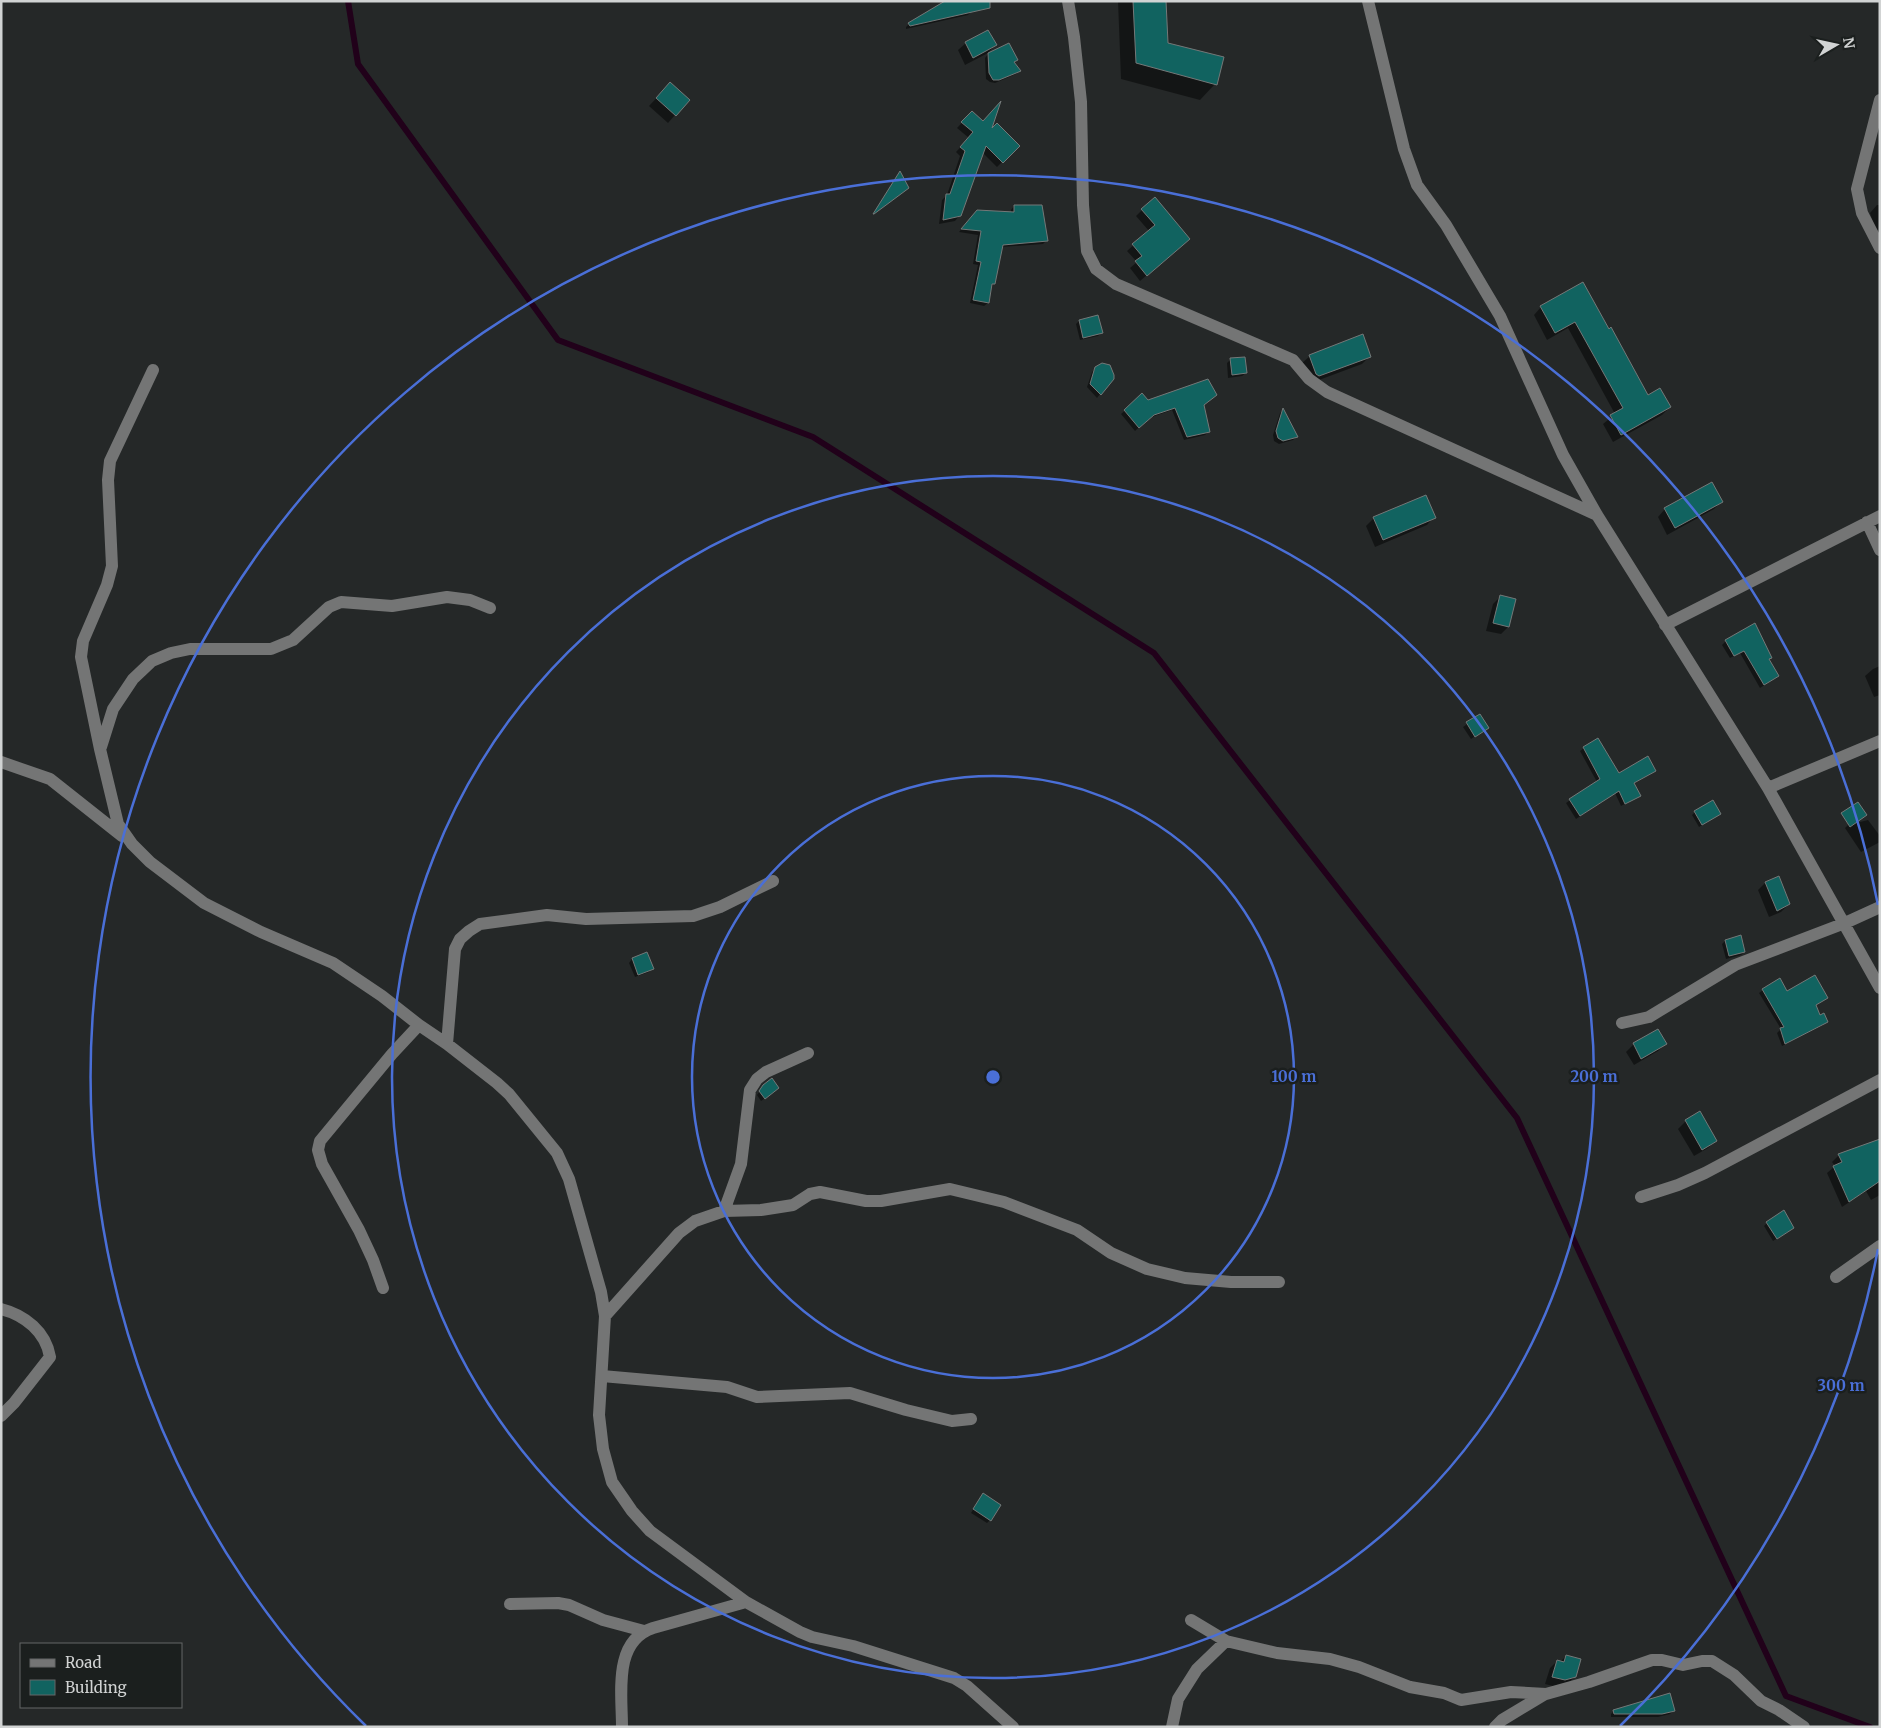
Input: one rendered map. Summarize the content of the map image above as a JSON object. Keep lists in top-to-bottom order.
{
  "legend": ["Road", "Building"],
  "north": "right",
  "rings": ["100 m", "200 m", "300 m"]
}
